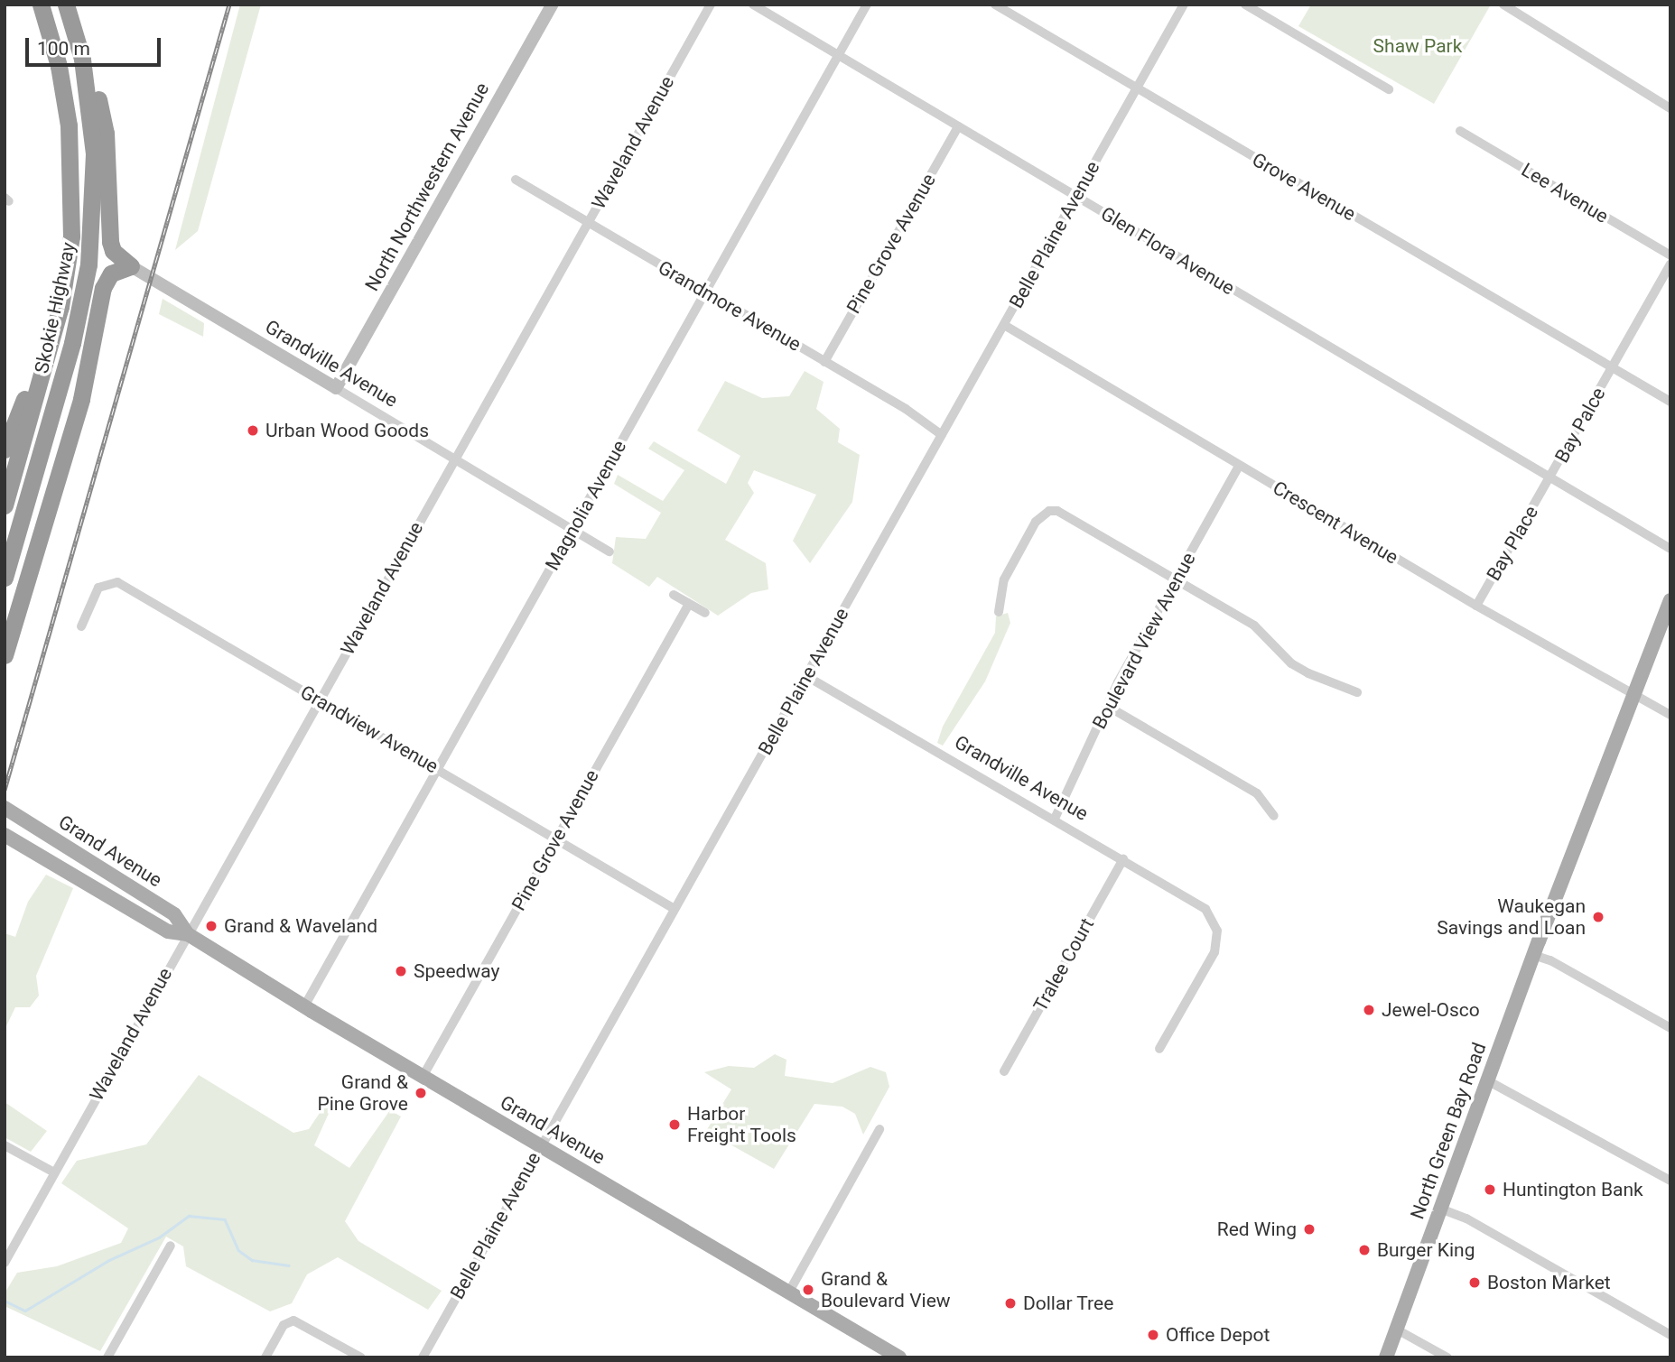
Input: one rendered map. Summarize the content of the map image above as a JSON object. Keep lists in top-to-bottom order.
{
  "streets": {
    "highway": ["Skokie Highway"],
    "main road": ["Grand Avenue", "North Green Bay Road"],
    "street": [
      "Waveland Avenue",
      "North Northwestern Avenue",
      "Grove Avenue",
      "Lee Avenue",
      "Belle Plaine Avenue",
      "Pine Grove Avenue",
      "Glen Flora Avenue",
      "Grandmore Avenue",
      "Grandville Avenue",
      "Bay Palce",
      "Magnolia Avenue",
      "Crescent Avenue",
      "Bay Place",
      "Boulevard View Avenue",
      "Grandview Avenue",
      "Tralee Court"
    ]
  },
  "crossings": [
    ["Waveland Avenue", "Grandmore Avenue"],
    ["Waveland Avenue", "Grandville Avenue"],
    ["Waveland Avenue", "Grandview Avenue"],
    ["Waveland Avenue", "Grand Avenue"],
    ["North Northwestern Avenue", "Grandville Avenue"],
    ["Grove Avenue", "Belle Plaine Avenue"],
    ["Grove Avenue", "Bay Palce"],
    ["Belle Plaine Avenue", "Glen Flora Avenue"],
    ["Belle Plaine Avenue", "Grandmore Avenue"],
    ["Belle Plaine Avenue", "Grandville Avenue"],
    ["Belle Plaine Avenue", "Crescent Avenue"],
    ["Belle Plaine Avenue", "Grandview Avenue"],
    ["Belle Plaine Avenue", "Grand Avenue"],
    ["Pine Grove Avenue", "Glen Flora Avenue"],
    ["Pine Grove Avenue", "Grandmore Avenue"],
    ["Pine Grove Avenue", "Grandview Avenue"],
    ["Pine Grove Avenue", "Grand Avenue"],
    ["Glen Flora Avenue", "Bay Palce"],
    ["Glen Flora Avenue", "Magnolia Avenue"],
    ["Glen Flora Avenue", "Bay Place"],
    ["Grandmore Avenue", "Magnolia Avenue"],
    ["Grandville Avenue", "Magnolia Avenue"],
    ["Grandville Avenue", "Boulevard View Avenue"],
    ["Grandville Avenue", "Tralee Court"],
    ["Bay Palce", "Bay Place"],
    ["Magnolia Avenue", "Grandview Avenue"],
    ["Magnolia Avenue", "Grand Avenue"],
    ["Crescent Avenue", "Bay Place"],
    ["Crescent Avenue", "Boulevard View Avenue"],
    ["Crescent Avenue", "North Green Bay Road"]
  ],
  "parks": ["Shaw Park"],
  "places": [
    "Urban Wood Goods",
    "Waukegan Savings and Loan",
    "Grand & Waveland",
    "Speedway",
    "Jewel-Osco",
    "Grand & Pine Grove",
    "Harbor Freight Tools",
    "Huntington Bank",
    "Red Wing",
    "Burger King",
    "Boston Market",
    "Grand & Boulevard View",
    "Dollar Tree",
    "Office Depot"
  ],
  "scale_bar": "100 m"
}
